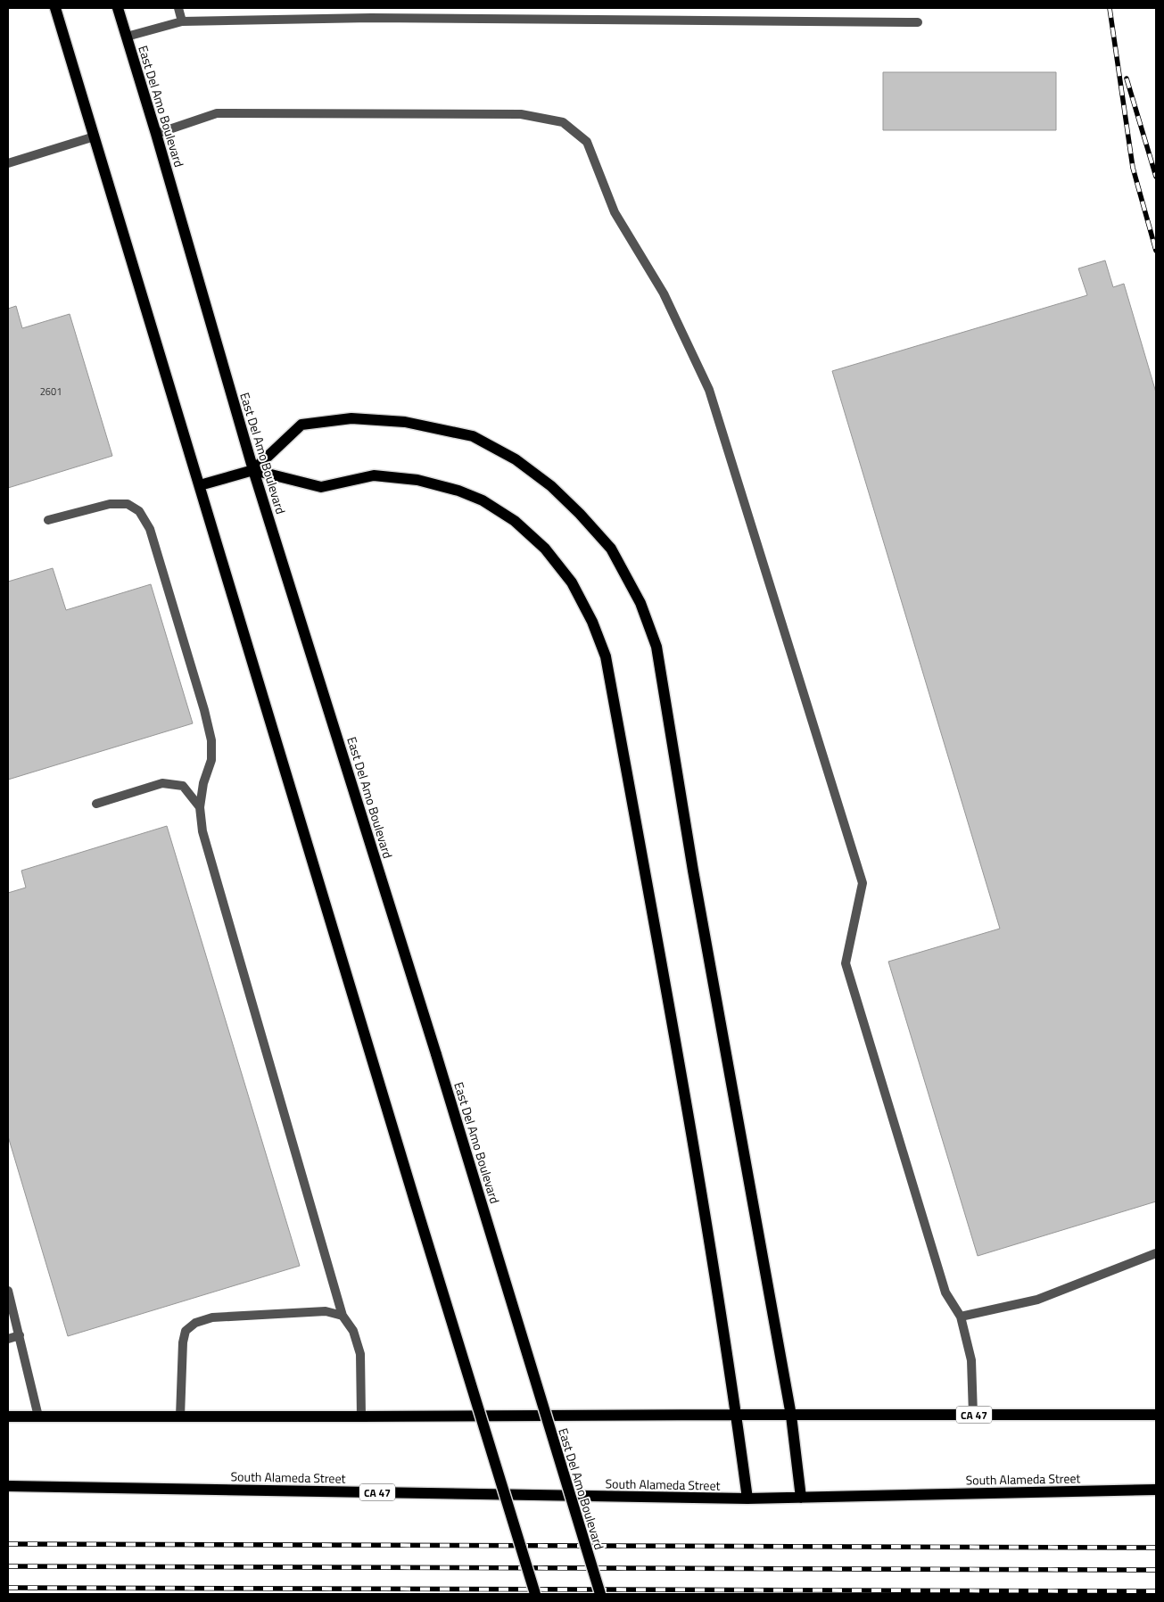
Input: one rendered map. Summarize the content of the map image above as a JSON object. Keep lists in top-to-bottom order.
{
  "streets": {
    "main road": ["East Del Amo Boulevard", "CA 47", "South Alameda Street"]
  },
  "house_numbers": ["2601"]
}
